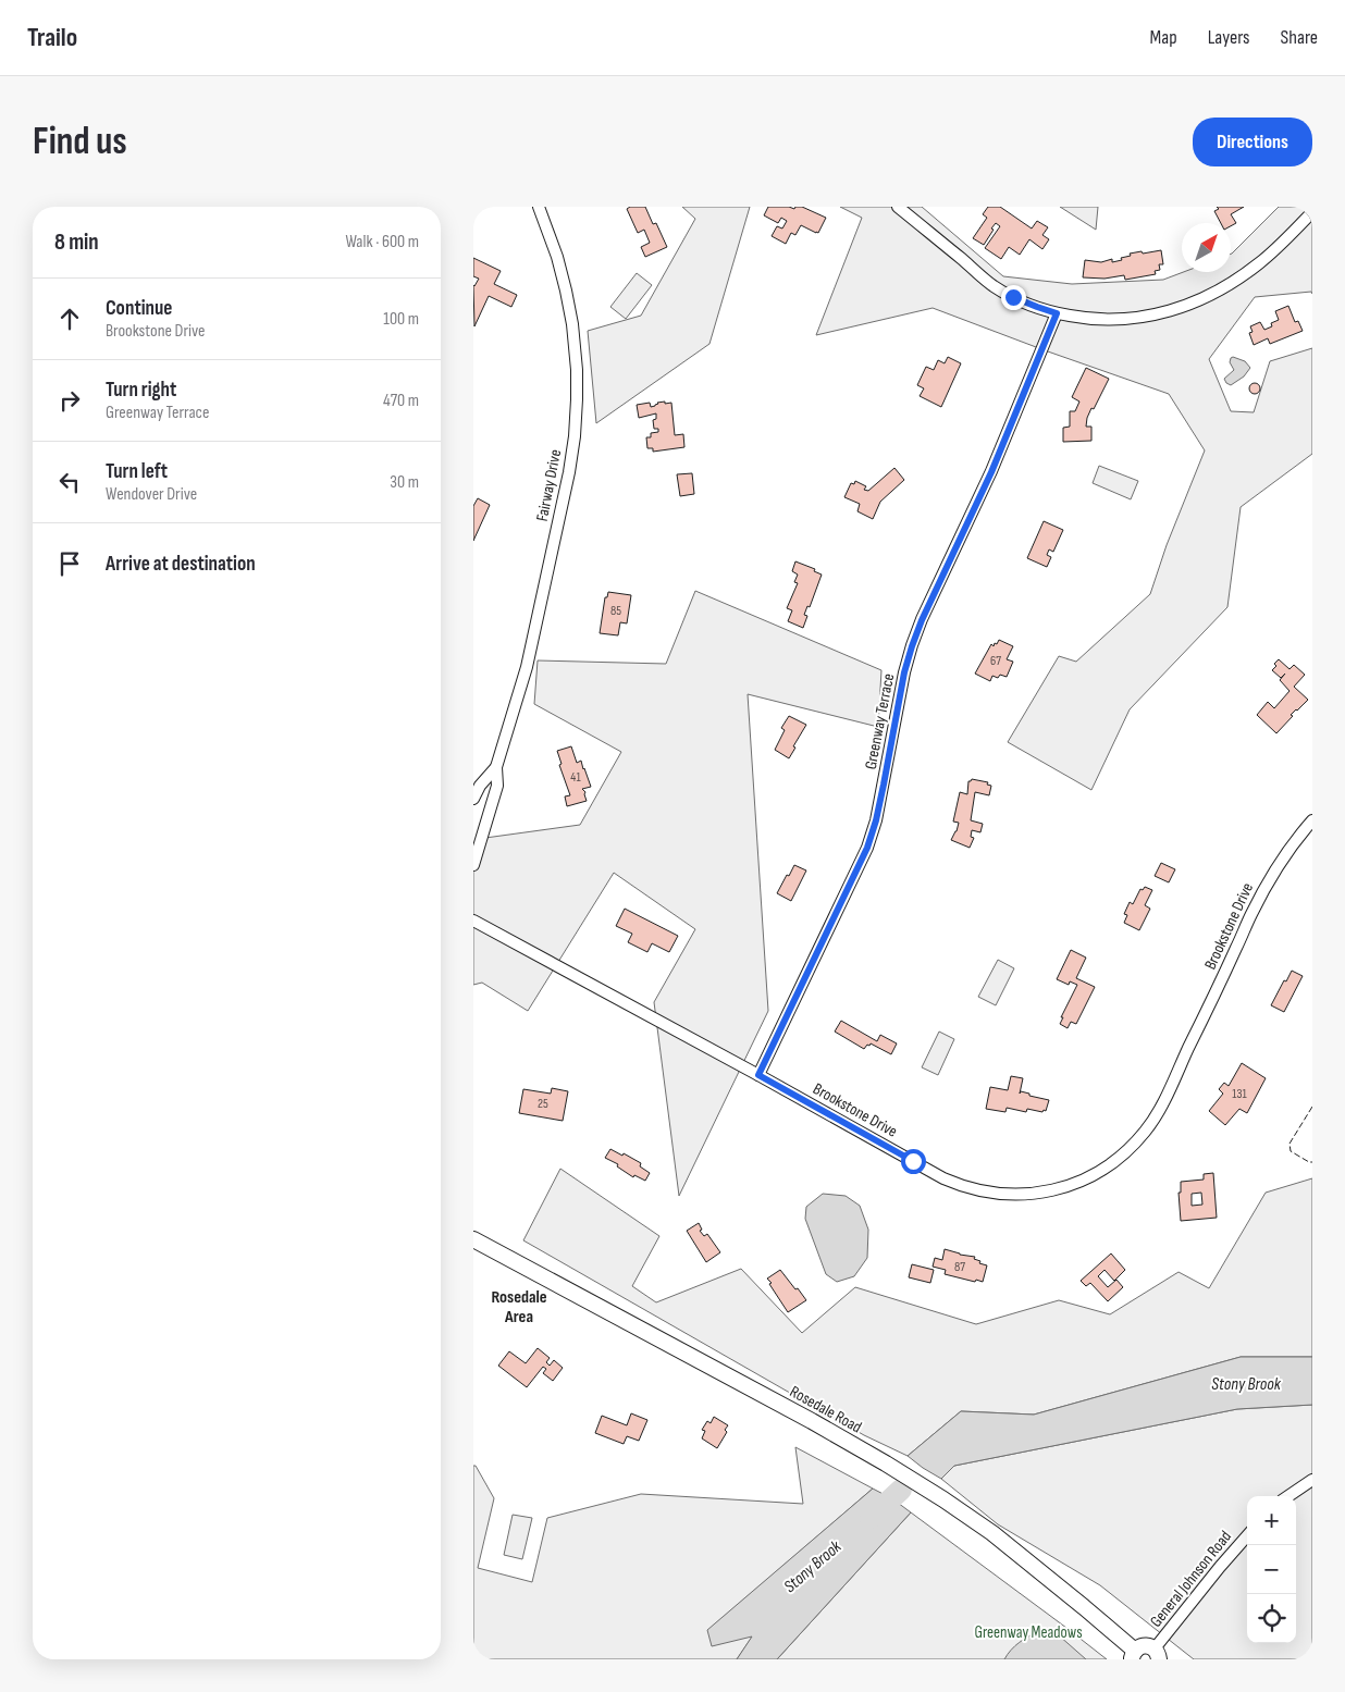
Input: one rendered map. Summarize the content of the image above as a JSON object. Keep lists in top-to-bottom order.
{
  "streets": {
    "street": [
      "Fairway Drive",
      "Greenway Terrace",
      "Brookstone Drive",
      "Rosedale Road",
      "General Johnson Road"
    ]
  },
  "crossings": [
    ["Greenway Terrace", "Brookstone Drive"],
    ["Rosedale Road", "General Johnson Road"]
  ],
  "districts": ["Rosedale Area"],
  "water": ["Stony Brook"],
  "parks": ["Greenway Meadows"],
  "house_numbers": [
    "85",
    "67",
    "41",
    "131",
    "25",
    "87"
  ],
  "north": "top right",
  "page": {
    "header": "Trailo",
    "nav": ["Map", "Layers", "Share"],
    "buttons": "Directions",
    "title": "Find us",
    "heading": ["8 min", "Walk · 600 m"],
    "list": [
      ["Continue", "Brookstone Drive", "100 m"],
      ["Turn right", "Greenway Terrace", "470 m"],
      ["Turn left", "Wendover Drive", "30 m"],
      "Arrive at destination"
    ],
    "map_buttons": ["+", "−"]
  }
}
